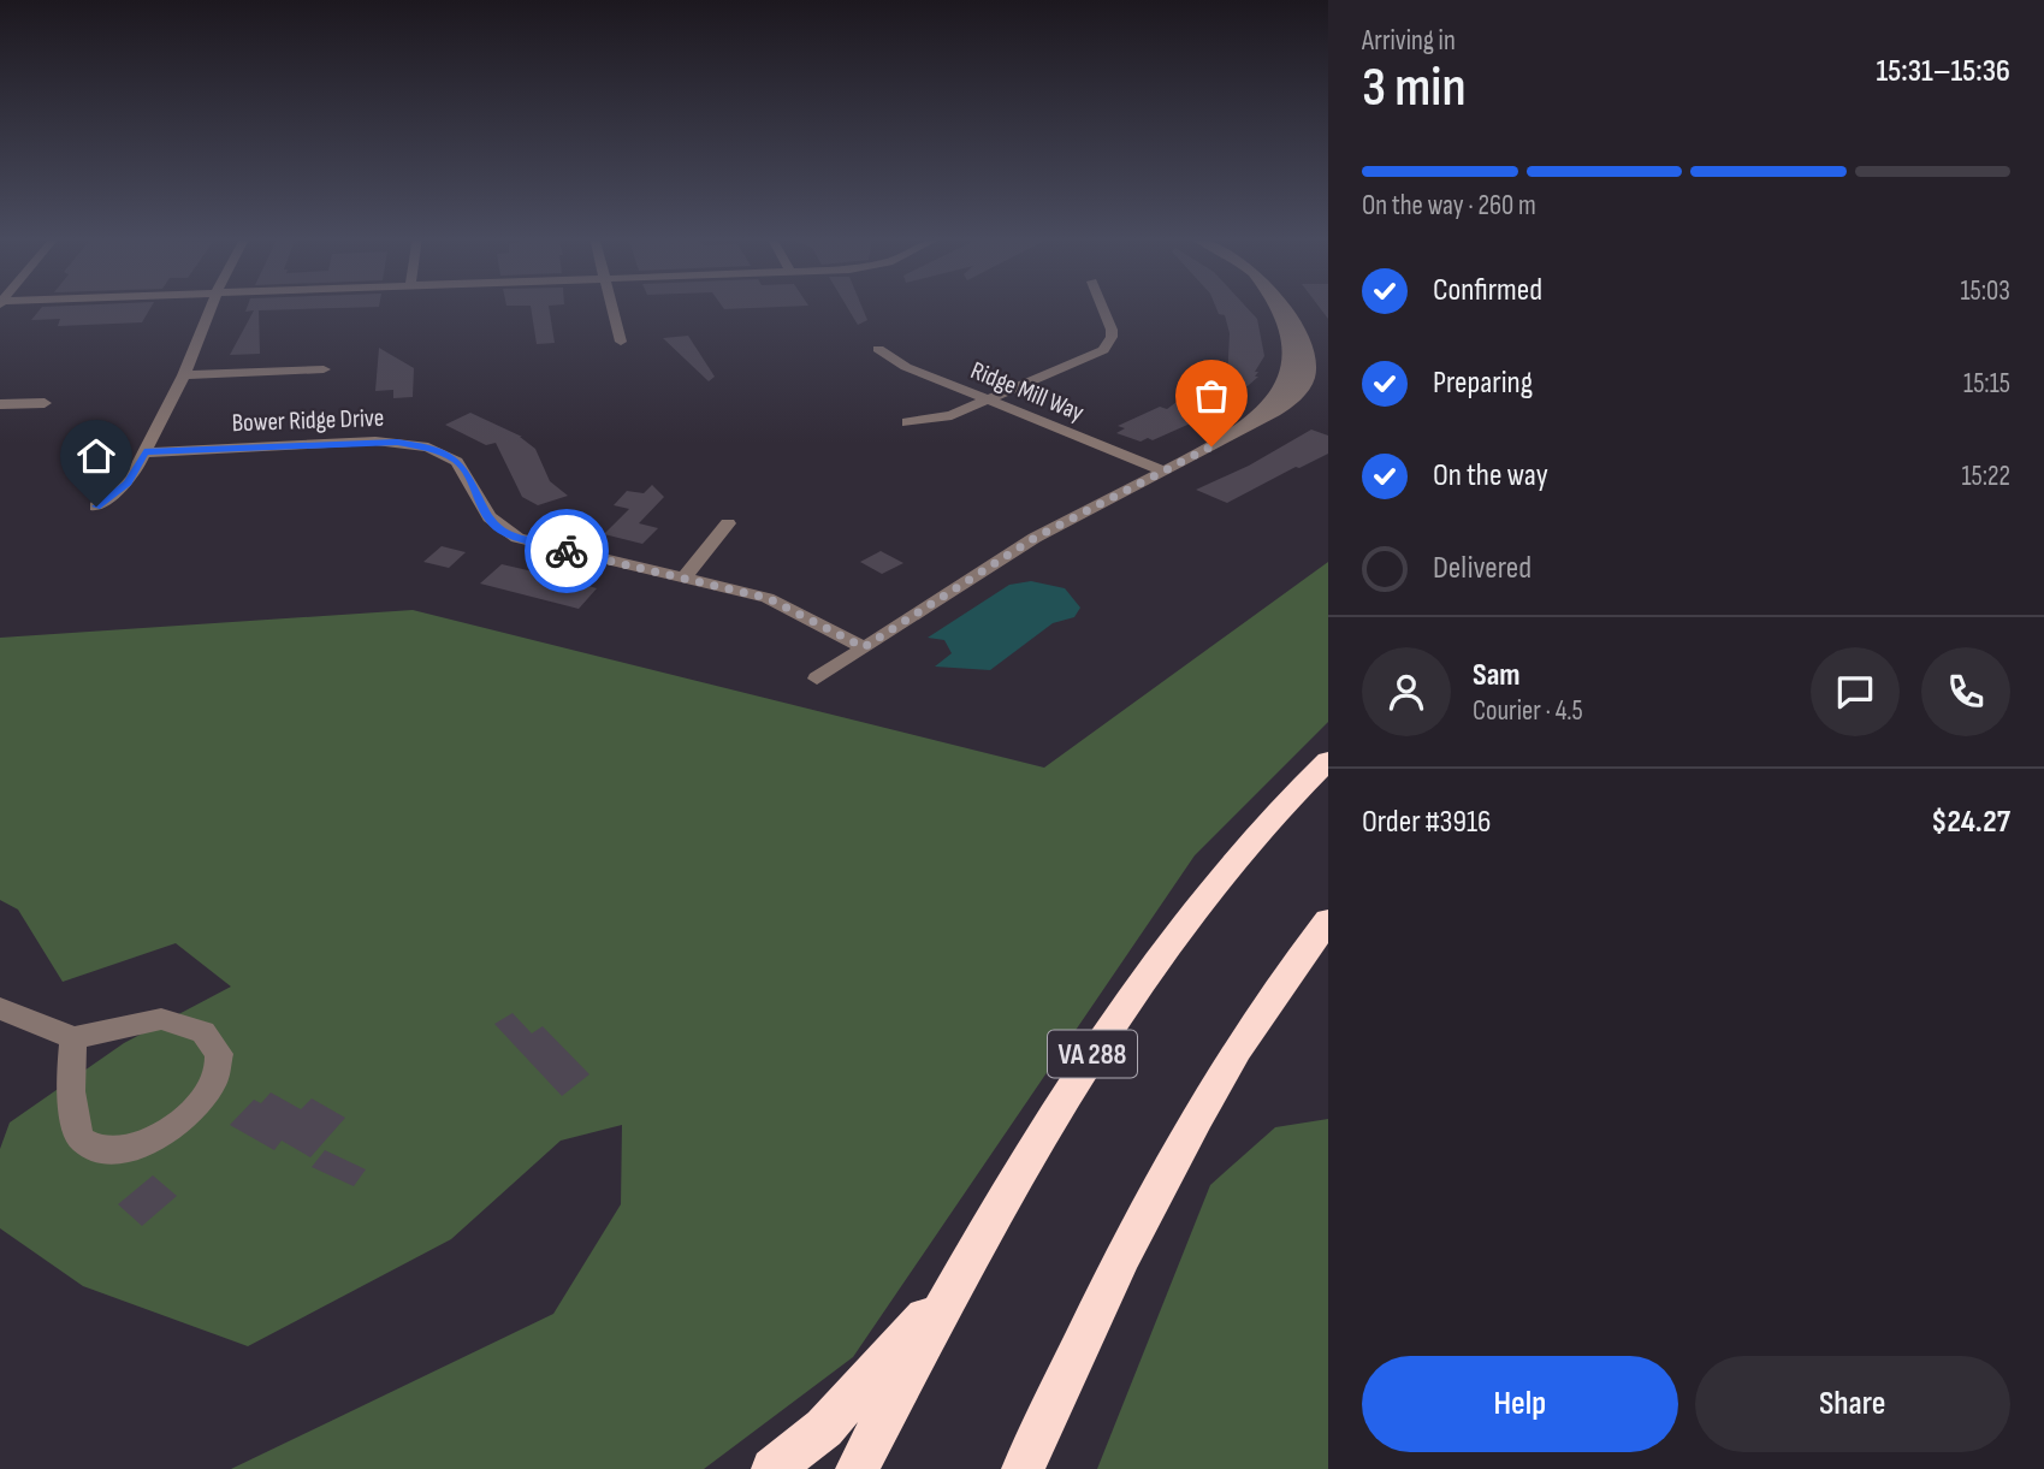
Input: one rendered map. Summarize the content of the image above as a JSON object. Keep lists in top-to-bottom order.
{
  "streets": {
    "highway": ["VA 288"],
    "street": ["Ridge Mill Way", "Bower Ridge Drive"]
  },
  "page": {
    "heading": ["3 min", "Arriving in", "15:31–15:36"],
    "panel": [
      "Sam",
      "Courier · 4.5",
      "Order #3916",
      "$24.27"
    ],
    "bar": "On the way · 260 m",
    "list": [
      ["Confirmed", "15:03"],
      ["Preparing", "15:15"],
      ["On the way", "15:22"],
      "Delivered"
    ],
    "buttons": ["Help", "Share"]
  }
}
